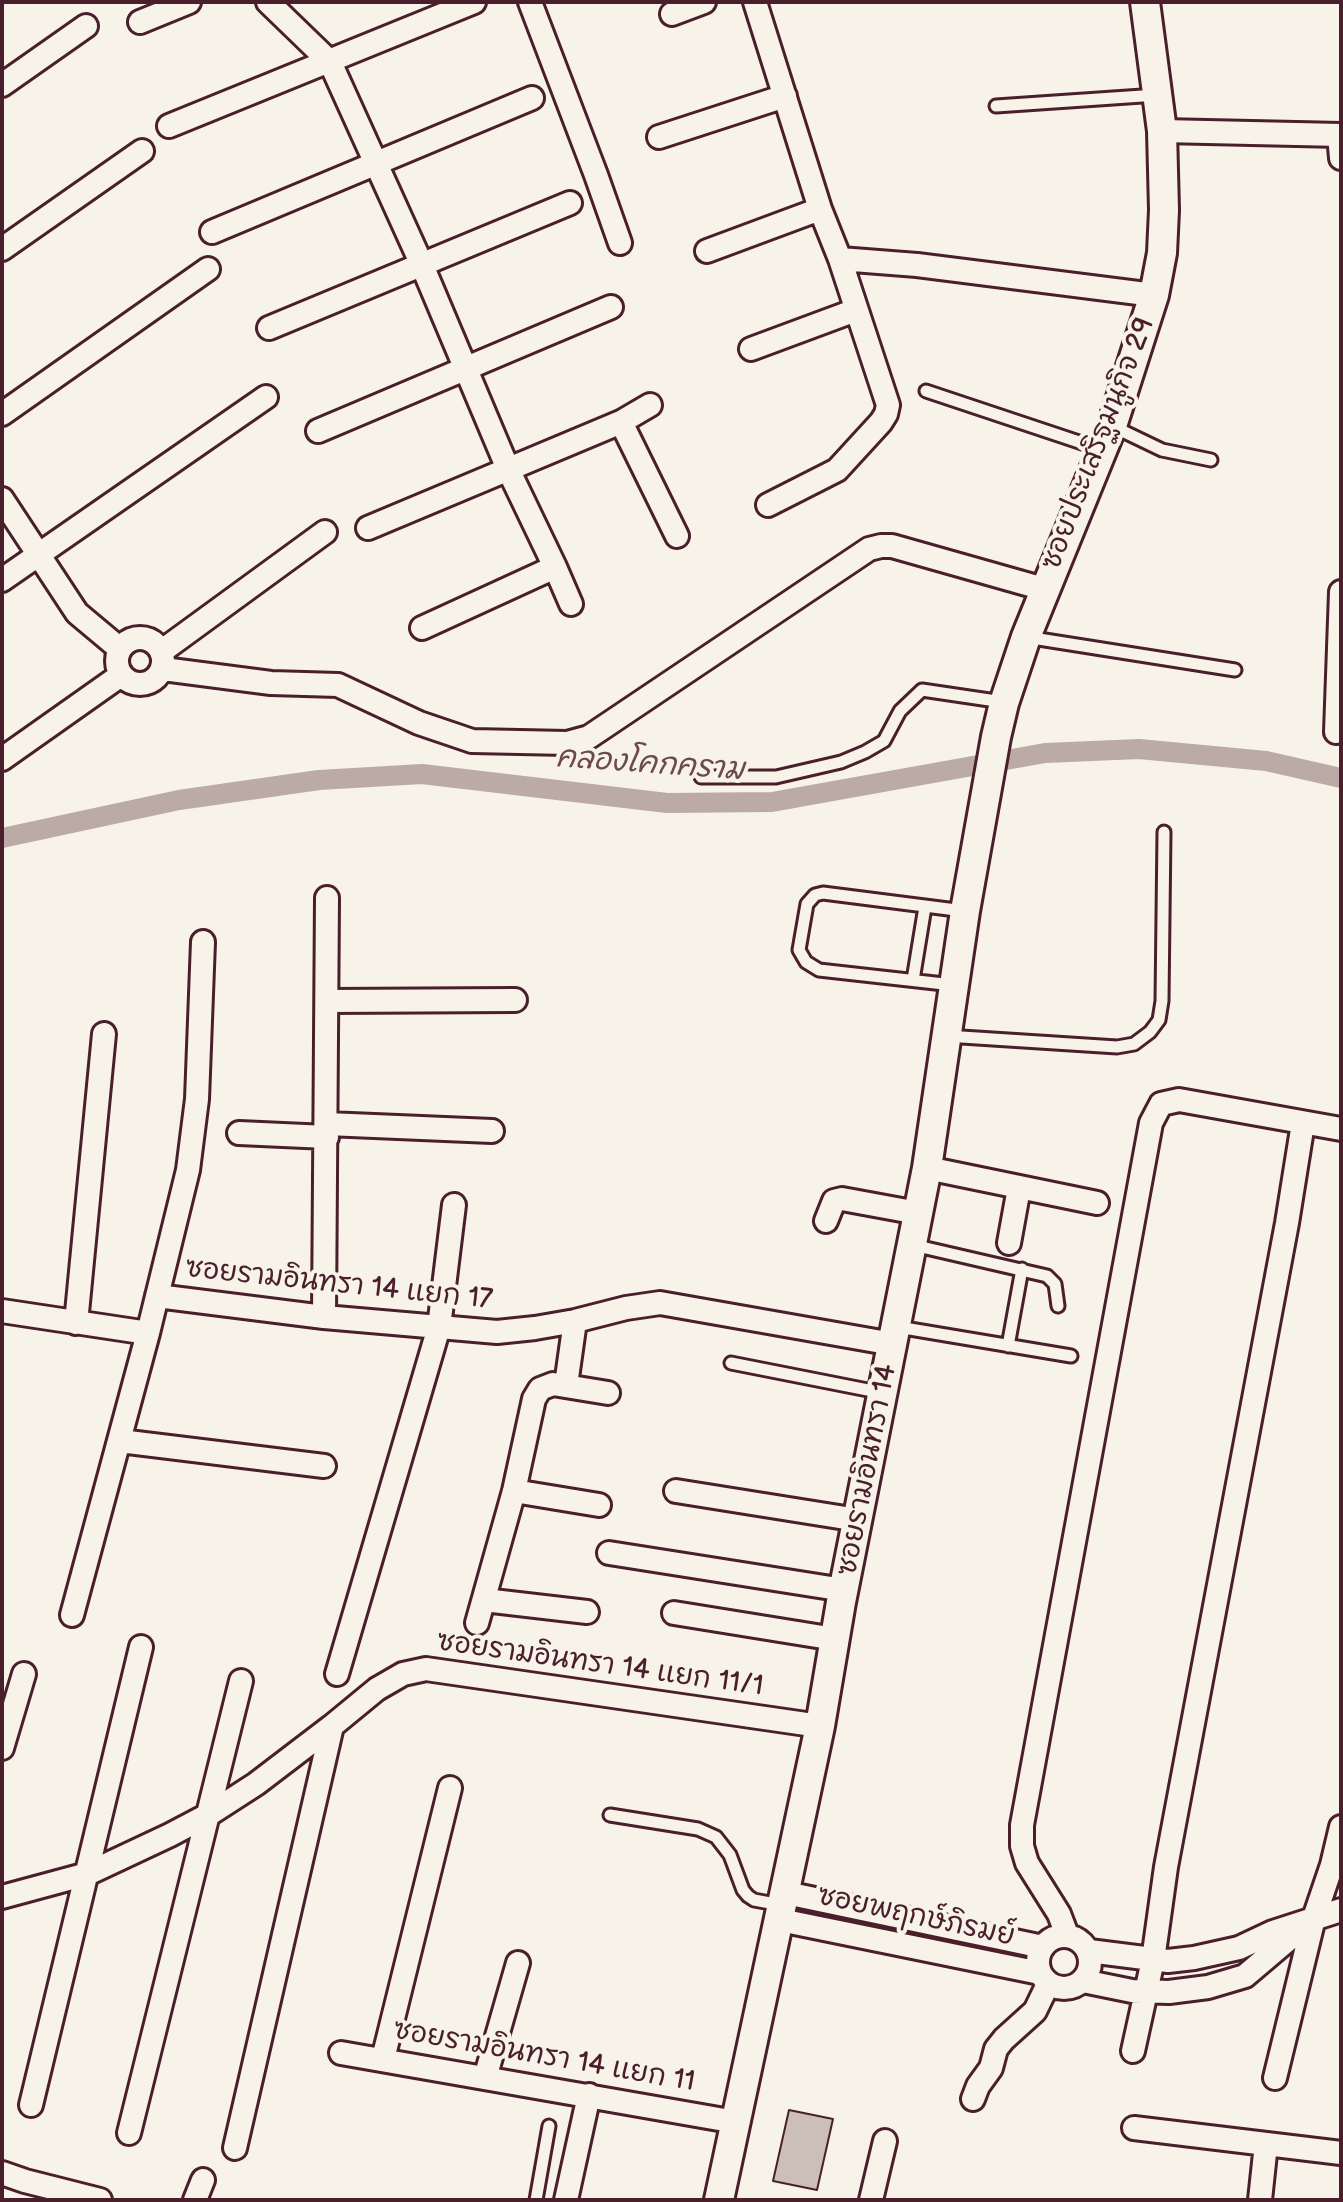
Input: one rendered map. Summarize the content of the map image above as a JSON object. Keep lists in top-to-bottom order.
{
  "streets": {
    "street": [
      "ซอยประเสริฐมนูกิจ 29",
      "ซอยรามอินทรา 14 แยก 17",
      "ซอยรามอินทรา 14",
      "ซอยรามอินทรา 14 แยก 11/1",
      "ซอยพฤกษ์ภิรมย์",
      "ซอยรามอินทรา 14 แยก 11"
    ]
  },
  "crossings": [
    ["ซอยประเสริฐมนูกิจ 29", "ซอยรามอินทรา 14"],
    ["ซอยรามอินทรา 14 แยก 17", "ซอยรามอินทรา 14"],
    ["ซอยรามอินทรา 14", "ซอยรามอินทรา 14 แยก 11/1"],
    ["ซอยรามอินทรา 14", "ซอยพฤกษ์ภิรมย์"],
    ["ซอยรามอินทรา 14", "ซอยรามอินทรา 14 แยก 11"]
  ],
  "water": ["คลองโคกคราม"]
}
